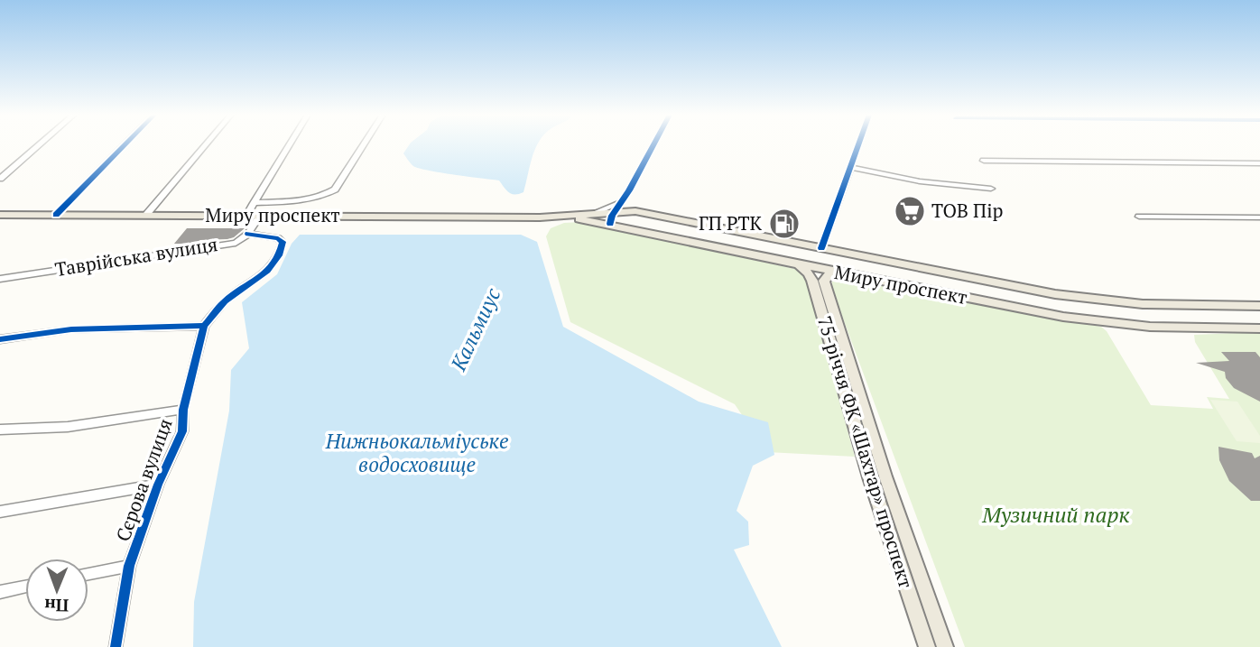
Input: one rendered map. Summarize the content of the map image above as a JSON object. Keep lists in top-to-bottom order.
{
  "streets": {
    "main road": ["Миру проспект", "75-річчя ФК «Шахтар» проспект"],
    "street": ["Таврійська вулиця", "Сєрова вулиця"]
  },
  "crossings": [
    ["Миру проспект", "75-річчя ФК «Шахтар» проспект"],
    ["Таврійська вулиця", "Сєрова вулиця"]
  ],
  "water": ["Кальмиус", "Нижньокальміуське водосховище"],
  "parks": ["Музичний парк"],
  "places": {
    "supermarket": ["ТОВ Пір"],
    "fuel station": ["ГП РТК"]
  },
  "north": "bottom"
}
